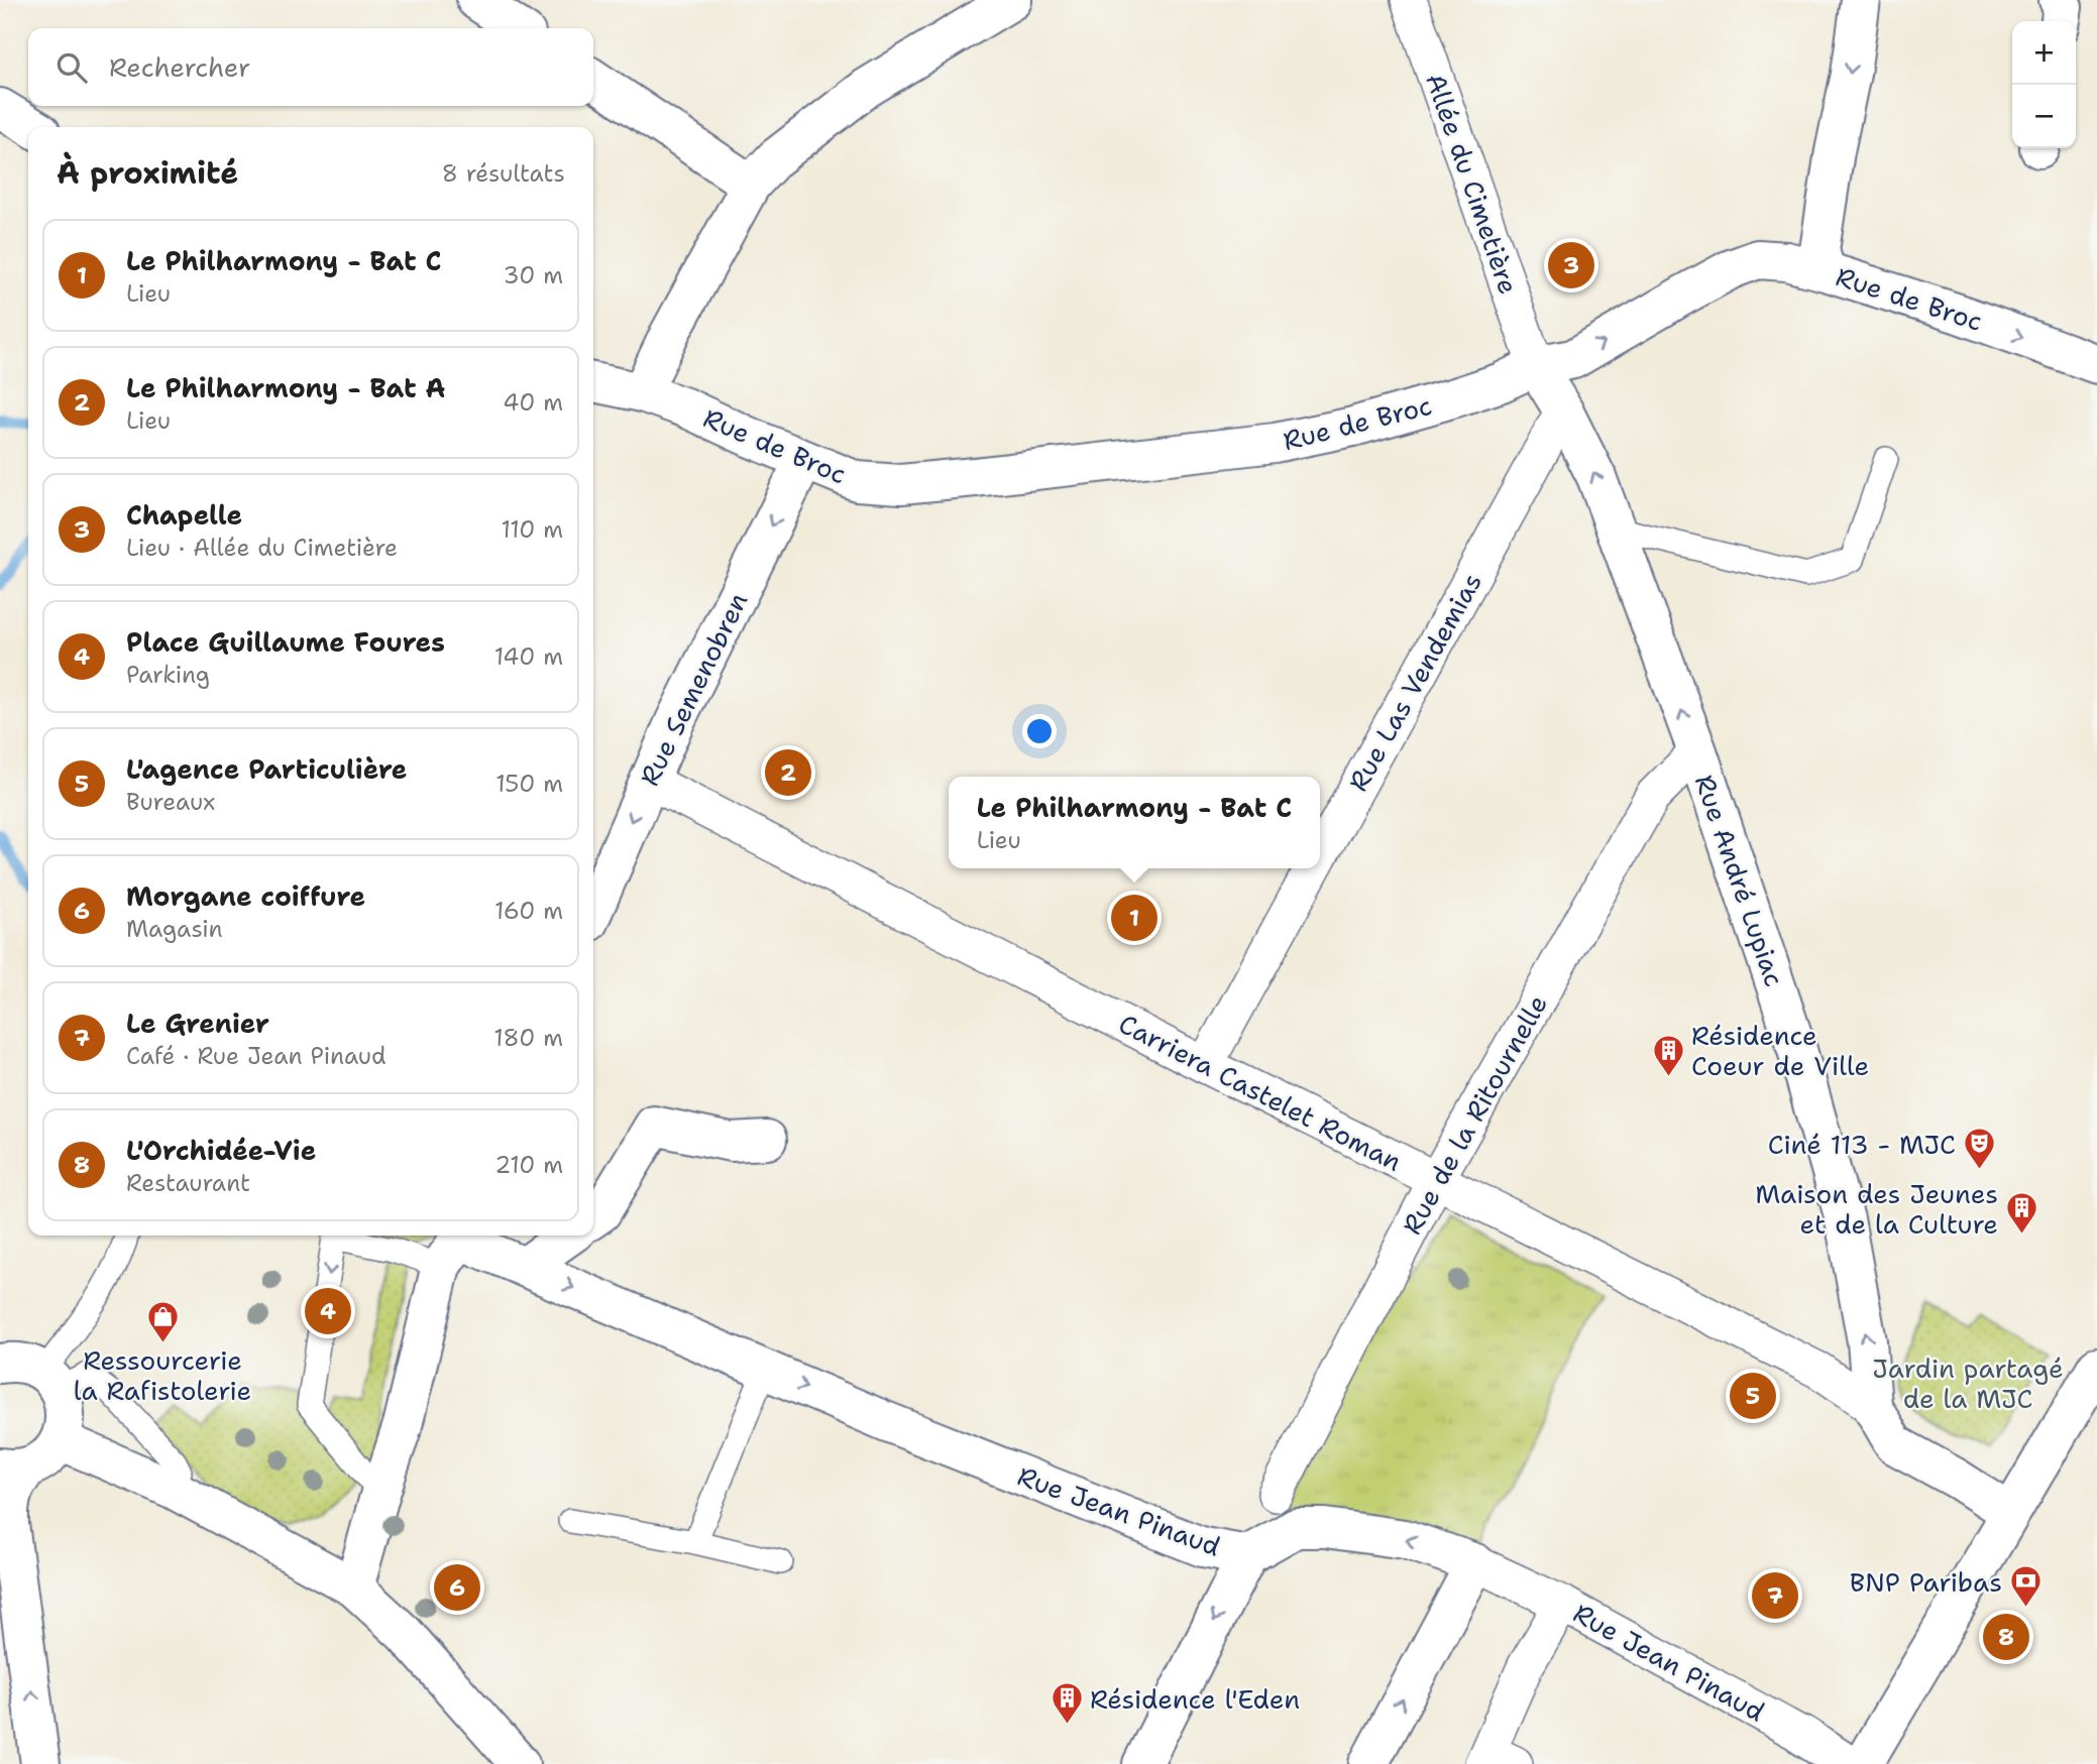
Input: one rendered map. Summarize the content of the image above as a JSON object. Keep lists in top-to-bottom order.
{
  "streets": {
    "street": [
      "Allée du Cimetière",
      "Rue de Broc",
      "Rue Las Vendemias",
      "Rue Semenobren",
      "Rue André Lupiac",
      "Carriera Castelet Roman",
      "Rue de la Ritournelle",
      "Rue Jean Pinaud"
    ]
  },
  "crossings": [
    ["Allée du Cimetière", "Rue de Broc"],
    ["Allée du Cimetière", "Rue André Lupiac"],
    ["Rue de Broc", "Rue Semenobren"],
    ["Rue de Broc", "Rue André Lupiac"],
    ["Rue Las Vendemias", "Rue André Lupiac"],
    ["Rue Las Vendemias", "Carriera Castelet Roman"],
    ["Rue Semenobren", "Carriera Castelet Roman"],
    ["Rue André Lupiac", "Carriera Castelet Roman"],
    ["Rue André Lupiac", "Rue de la Ritournelle"],
    ["Carriera Castelet Roman", "Rue de la Ritournelle"]
  ],
  "one_way": ["Rue de Broc", "Rue Semenobren", "Rue André Lupiac"],
  "parks": ["Jardin partagé de la MJC"],
  "places": {
    "building": ["Résidence Coeur de Ville", "Maison des Jeunes et de la Culture", "Résidence l'Eden"],
    "theatre": ["Ciné 113 - MJC"],
    "shop": ["Ressourcerie la Rafistolerie"],
    "bank": ["BNP Paribas"]
  },
  "page": {
    "map_buttons": ["+", "−"],
    "search": "Rechercher",
    "heading": ["À proximité", "8 résultats"],
    "list": [
      {
        "mark": "1",
        "name": "Le Philharmony - Bat C",
        "note": "Lieu",
        "value": "30 m"
      },
      {
        "mark": "2",
        "name": "Le Philharmony - Bat A",
        "note": "Lieu",
        "value": "40 m"
      },
      {
        "mark": "3",
        "name": "Chapelle",
        "note": "Lieu · Allée du Cimetière",
        "value": "110 m"
      },
      {
        "mark": "4",
        "name": "Place Guillaume Foures",
        "note": "Parking",
        "value": "140 m"
      },
      {
        "mark": "5",
        "name": "L'agence Particulière",
        "note": "Bureaux",
        "value": "150 m"
      },
      {
        "mark": "6",
        "name": "Morgane coiffure",
        "note": "Magasin",
        "value": "160 m"
      },
      {
        "mark": "7",
        "name": "Le Grenier",
        "note": "Café · Rue Jean Pinaud",
        "value": "180 m"
      },
      {
        "mark": "8",
        "name": "L'Orchidée-Vie",
        "note": "Restaurant",
        "value": "210 m"
      }
    ],
    "pins": [
      "3",
      "2",
      "1",
      "4",
      "5",
      "6",
      "7",
      "8"
    ],
    "popup": ["Le Philharmony - Bat C", "Lieu"]
  }
}
